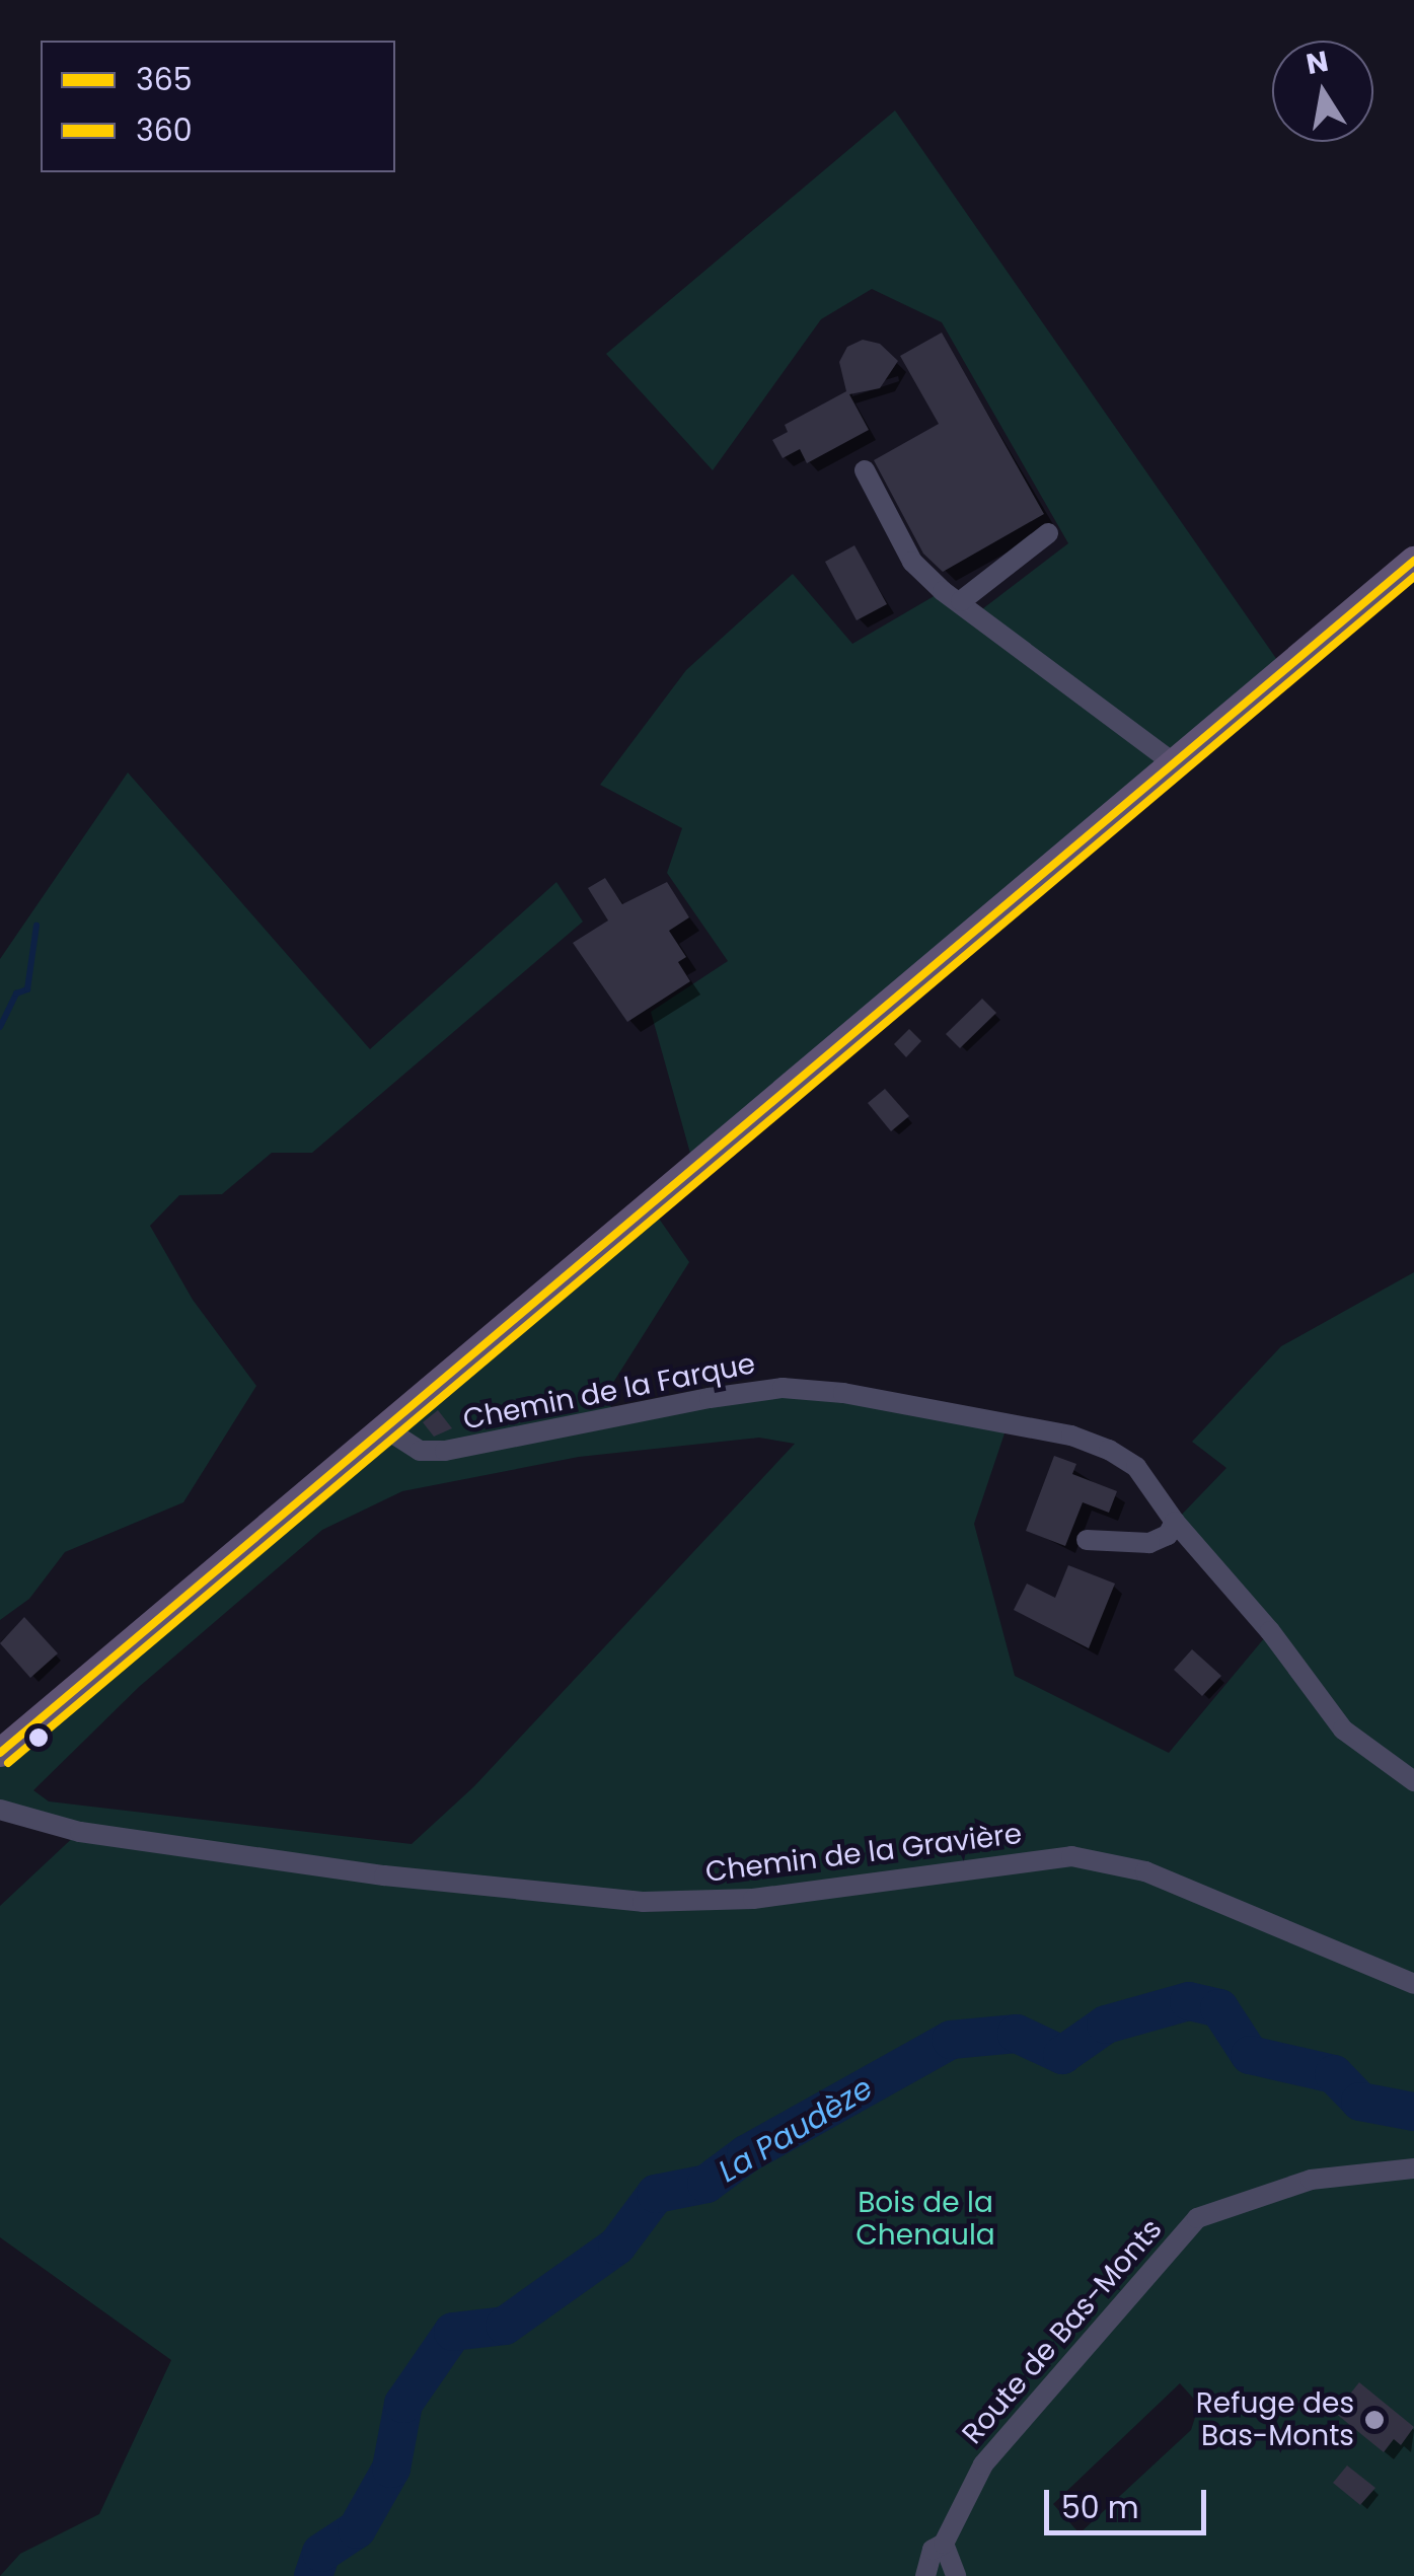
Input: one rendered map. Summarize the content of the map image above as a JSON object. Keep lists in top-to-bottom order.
{
  "streets": {
    "street": ["Chemin de la Farque", "Chemin de la Gravière", "Route de Bas-Monts"]
  },
  "water": ["La Paudèze"],
  "parks": ["Bois de la Chenaula"],
  "places": ["Refuge des Bas-Monts"],
  "lines": ["transit line 365", "transit line 360"],
  "legend": ["365", "360"],
  "scale_bar": "50 m",
  "north": "top"
}
